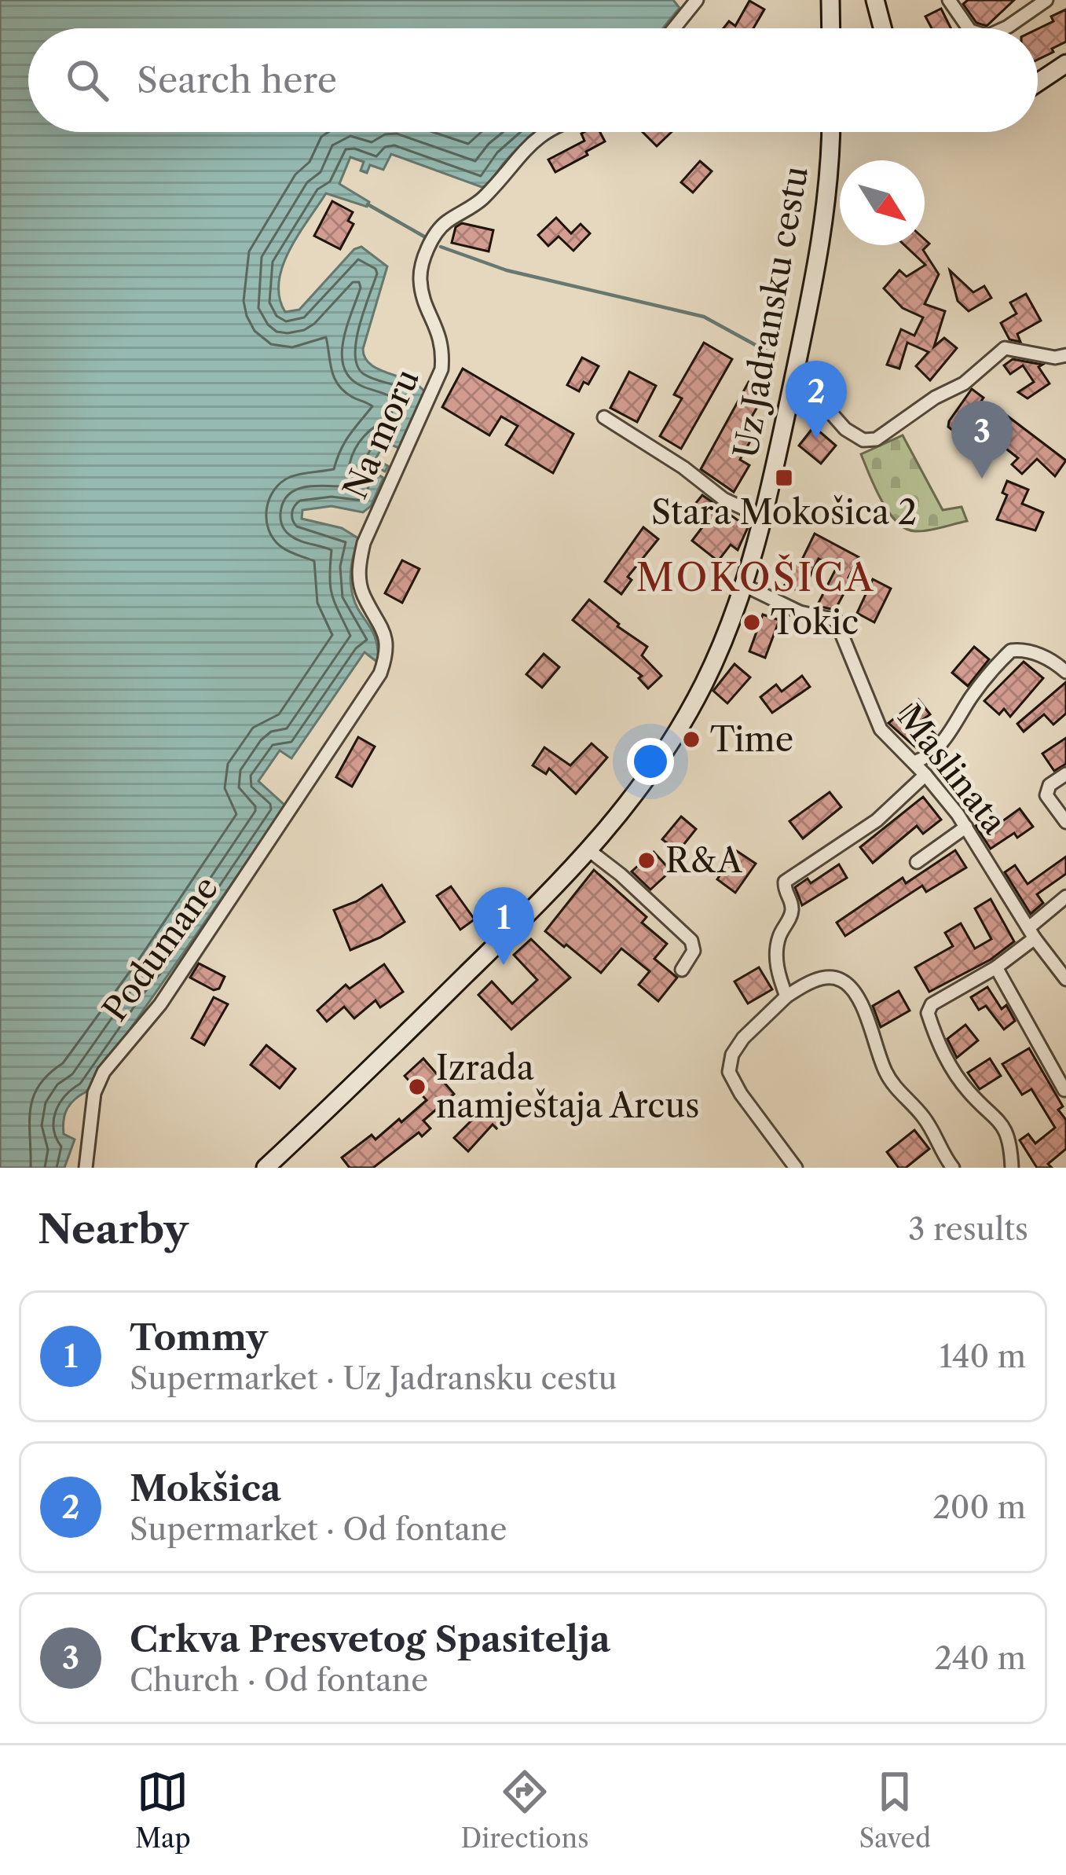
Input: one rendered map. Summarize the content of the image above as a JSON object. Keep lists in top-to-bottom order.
{
  "streets": {
    "main road": ["Uz Jadransku cestu"],
    "street": ["Na moru", "Maslinata", "Podumane"]
  },
  "crossings": [
    ["Uz Jadransku cestu", "Maslinata"],
    ["Na moru", "Podumane"]
  ],
  "districts": ["MOKOŠICA"],
  "places": {
    "transit": ["Stara Mokošica 2"],
    "other": [
      "Tokic",
      "Time",
      "R&A",
      "Izrada namještaja Arcus"
    ]
  },
  "north": "bottom right",
  "page": {
    "search": "Search here",
    "pins": ["2", "3", "1"],
    "heading": ["Nearby", "3 results"],
    "list": [
      {
        "mark": "1",
        "name": "Tommy",
        "note": "Supermarket · Uz Jadransku cestu",
        "value": "140 m"
      },
      {
        "mark": "2",
        "name": "Mokšica",
        "note": "Supermarket · Od fontane",
        "value": "200 m"
      },
      {
        "mark": "3",
        "name": "Crkva Presvetog Spasitelja",
        "note": "Church · Od fontane",
        "value": "240 m"
      }
    ],
    "nav": ["Map", "Directions", "Saved"]
  }
}
